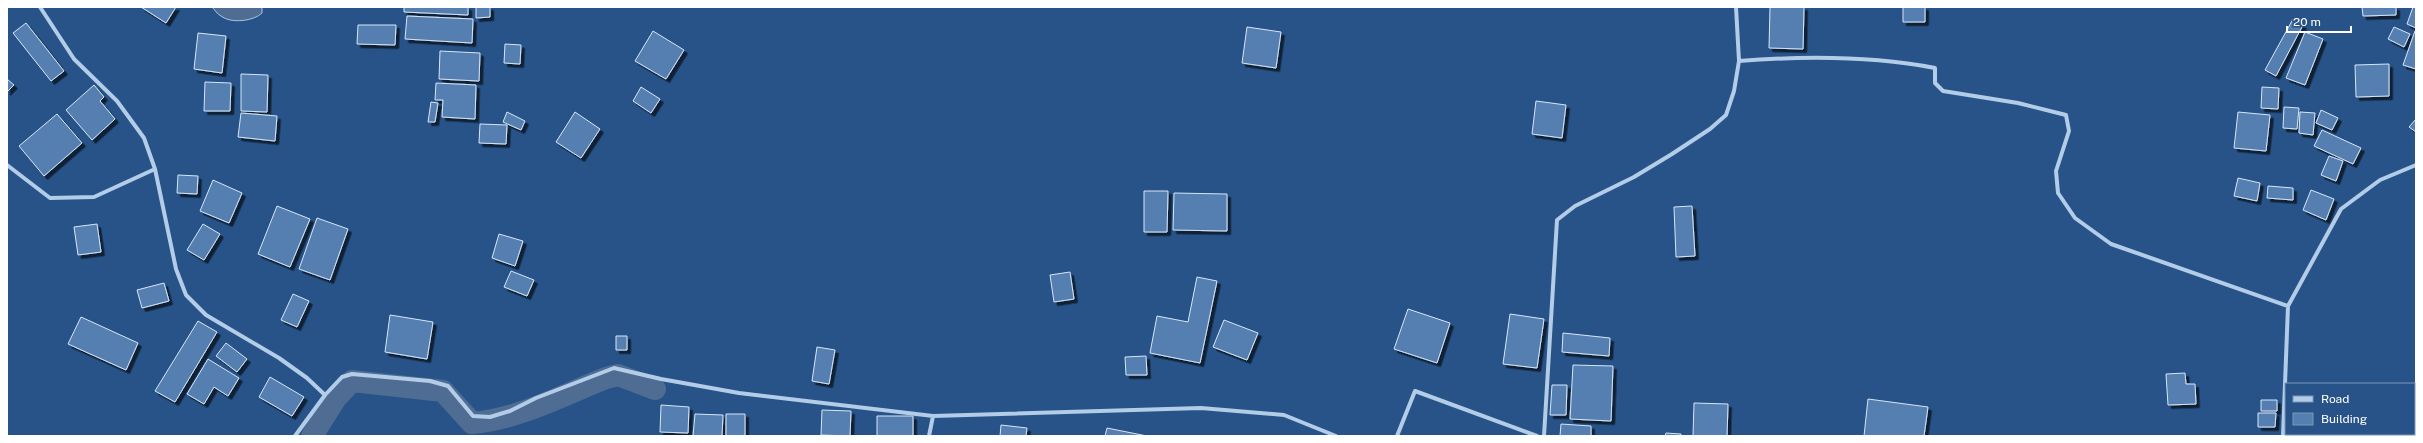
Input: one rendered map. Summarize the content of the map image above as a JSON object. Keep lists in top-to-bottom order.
{
  "legend": ["Road", "Building"],
  "scale_bar": "20 m"
}
